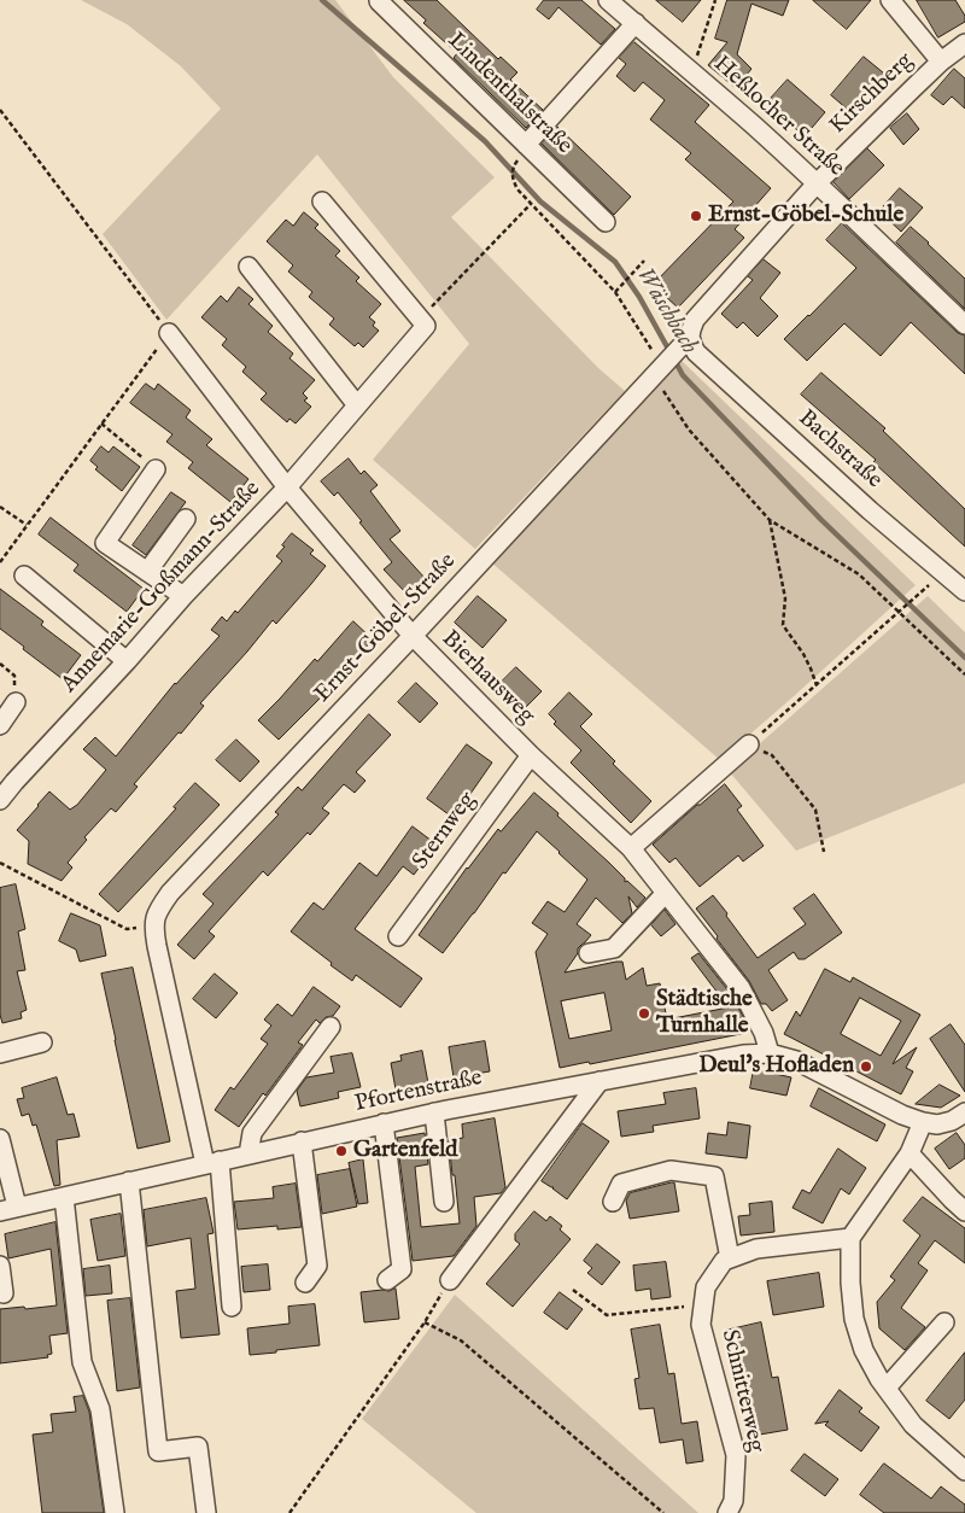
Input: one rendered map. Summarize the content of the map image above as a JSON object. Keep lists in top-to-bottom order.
{
  "streets": {
    "street": [
      "Lindenthalstraße",
      "Kirschberg",
      "Heßlocher Straße",
      "Bachstraße",
      "Annemarie-Goßmann-Straße",
      "Ernst-Göbel-Straße",
      "Bierhausweg",
      "Sternweg",
      "Pfortenstraße",
      "Schnitterweg"
    ]
  },
  "crossings": [
    ["Kirschberg", "Heßlocher Straße"],
    ["Kirschberg", "Ernst-Göbel-Straße"],
    ["Heßlocher Straße", "Ernst-Göbel-Straße"],
    ["Bachstraße", "Ernst-Göbel-Straße"],
    ["Annemarie-Goßmann-Straße", "Bierhausweg"],
    ["Ernst-Göbel-Straße", "Bierhausweg"],
    ["Bierhausweg", "Sternweg"],
    ["Bierhausweg", "Pfortenstraße"]
  ],
  "water": ["Wäschbach"],
  "places": [
    "Ernst-Göbel-Schule",
    "Städtische Turnhalle",
    "Deul's Hofladen",
    "Gartenfeld"
  ]
}
